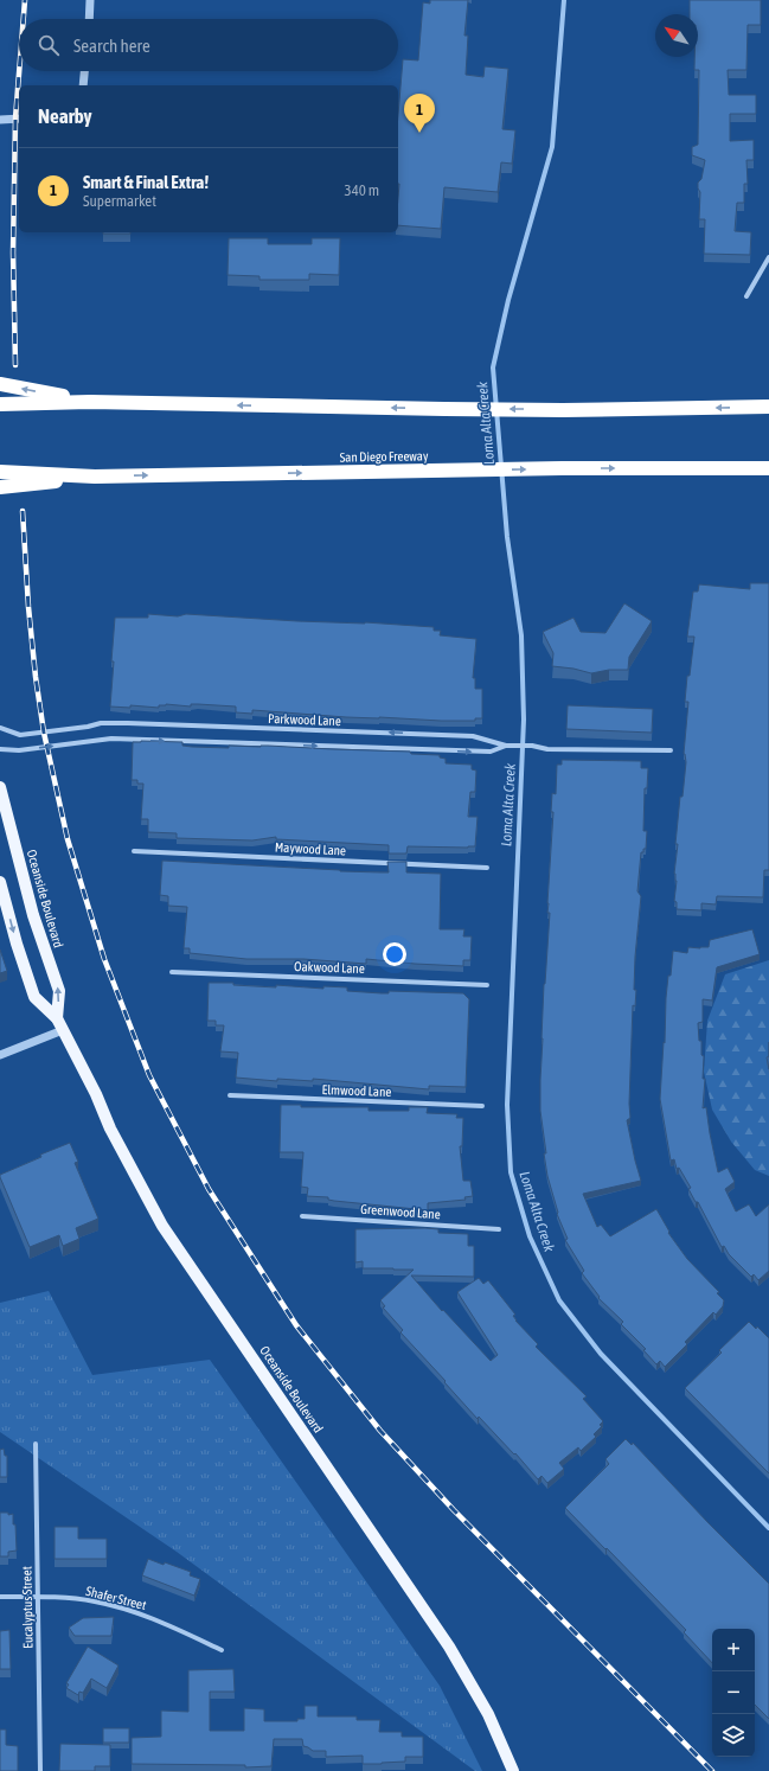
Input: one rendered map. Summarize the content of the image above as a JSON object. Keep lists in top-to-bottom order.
{
  "streets": {
    "highway": ["San Diego Freeway"],
    "main road": ["Oceanside Boulevard"],
    "street": [
      "Parkwood Lane",
      "Maywood Lane",
      "Oakwood Lane",
      "Elmwood Lane",
      "Greenwood Lane",
      "Shafer Street",
      "Eucalyptus Street"
    ]
  },
  "crossings": [
    ["Shafer Street", "Eucalyptus Street"]
  ],
  "water": ["Loma Alta Creek"],
  "north": "top left",
  "page": {
    "search": "Search here",
    "heading": "Nearby",
    "pins": "1",
    "list": [
      {
        "mark": "1",
        "name": "Smart & Final Extra!",
        "note": "Supermarket",
        "value": "340 m"
      }
    ],
    "map_buttons": ["+", "−"]
  }
}
